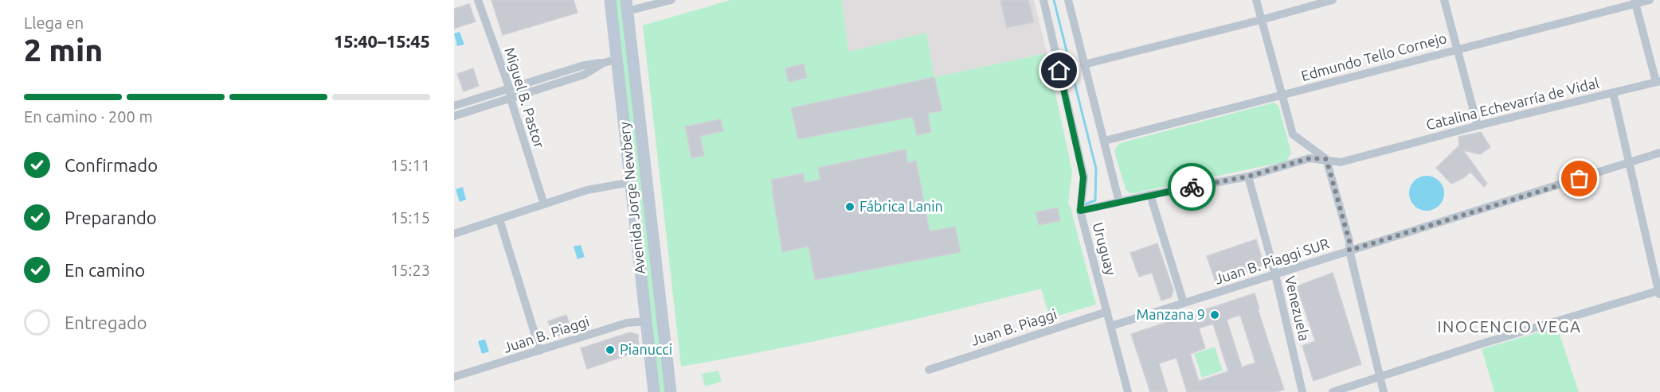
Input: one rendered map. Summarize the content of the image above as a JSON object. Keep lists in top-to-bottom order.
{
  "streets": {
    "main road": ["Avenida Jorge Newbery"],
    "street": [
      "Edmundo Tello Cornejo",
      "Miguel B. Pastor",
      "Catalina Echevarría de Vidal",
      "Uruguay",
      "Juan B. Piaggi SUR",
      "Venezuela",
      "Juan B. Piaggi"
    ]
  },
  "crossings": [
    ["Avenida Jorge Newbery", "Juan B. Piaggi"],
    ["Uruguay", "Juan B. Piaggi SUR"],
    ["Uruguay", "Juan B. Piaggi"],
    ["Juan B. Piaggi SUR", "Venezuela"]
  ],
  "districts": ["INOCENCIO VEGA"],
  "places": ["Fábrica Lanin", "Manzana 9", "Pianucci"],
  "page": {
    "heading": ["2 min", "Llega en", "15:40–15:45"],
    "bar": "En camino · 200 m",
    "list": [
      ["Confirmado", "15:11"],
      ["Preparando", "15:15"],
      ["En camino", "15:23"],
      "Entregado"
    ]
  }
}
